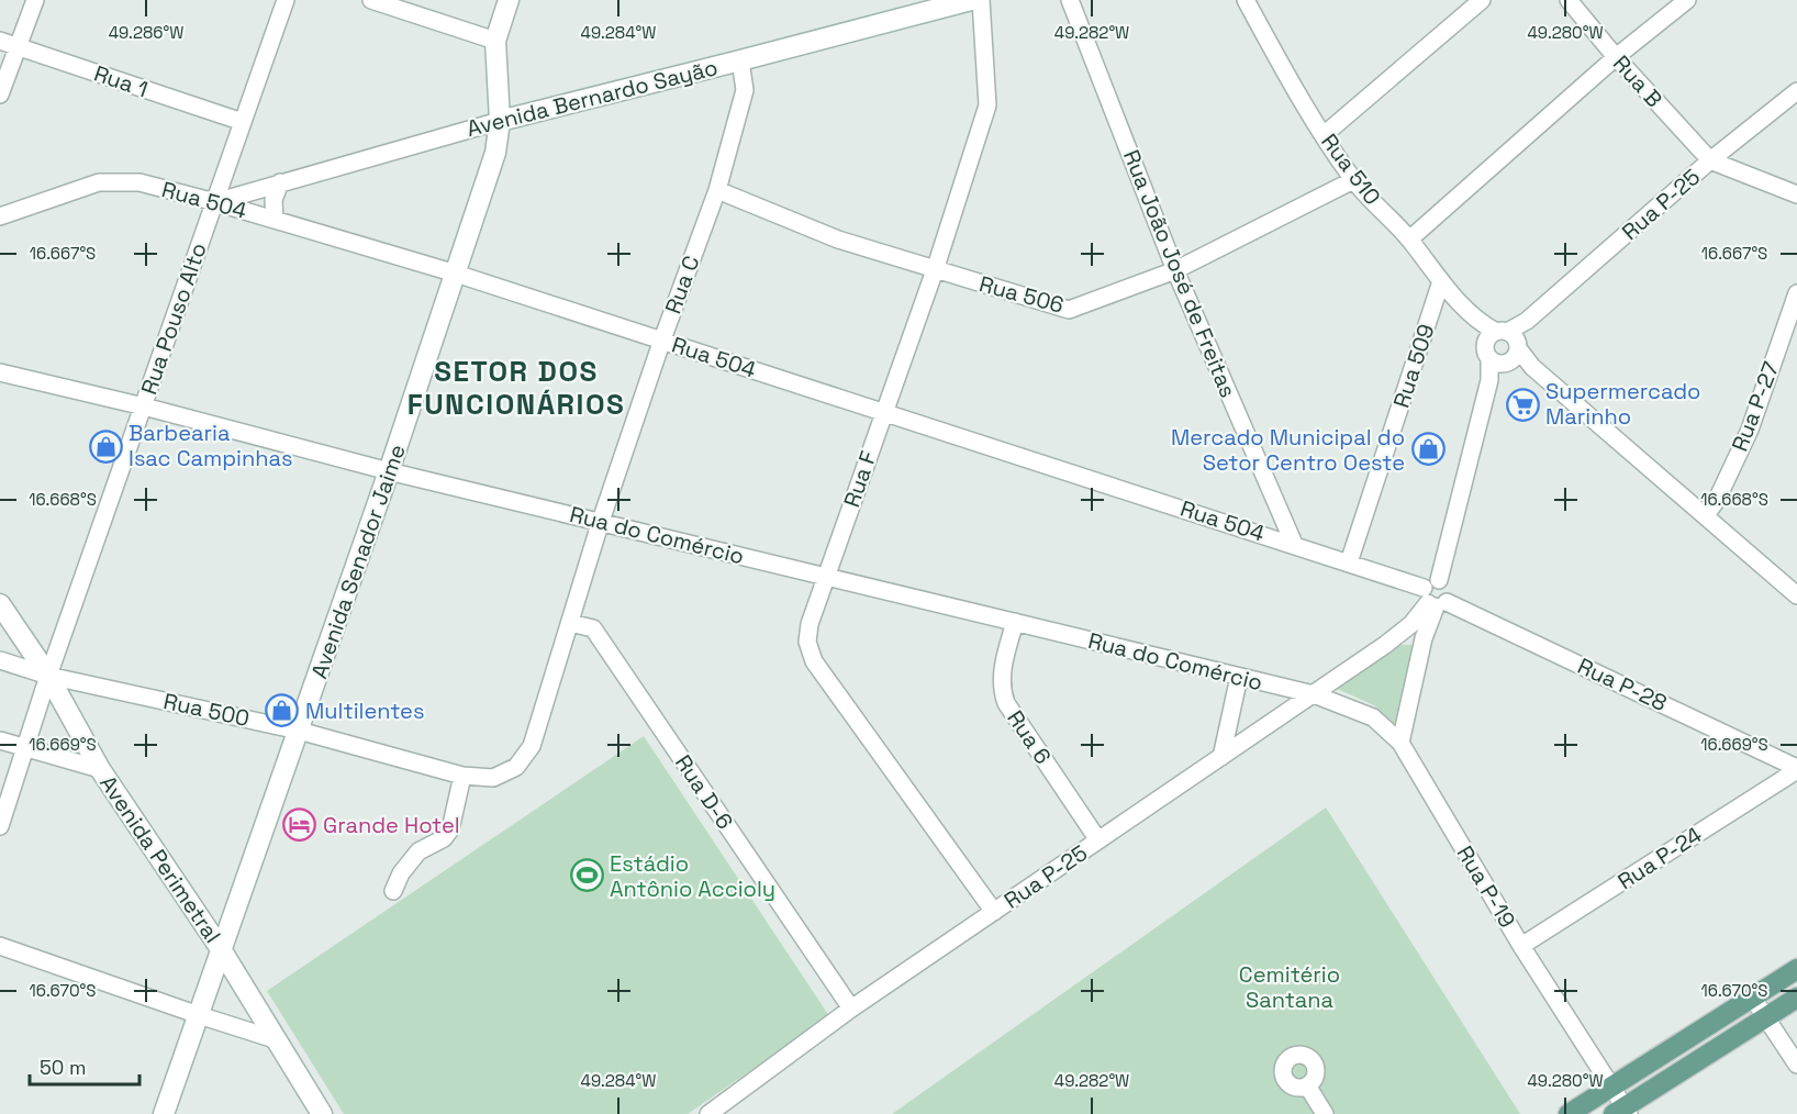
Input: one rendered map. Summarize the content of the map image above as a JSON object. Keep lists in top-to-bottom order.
{
  "streets": {
    "street": [
      "Rua 1",
      "Rua B",
      "Avenida Bernardo Sayão",
      "Rua 510",
      "Rua 504",
      "Rua P-25",
      "Rua João José de Freitas",
      "Rua C",
      "Rua 506",
      "Rua Pouso Alto",
      "Rua 509",
      "Rua P-27",
      "Rua F",
      "Rua do Comércio",
      "Avenida Senador Jaime",
      "Rua P-28",
      "Rua 500",
      "Rua 6",
      "Rua D-6",
      "Rua P-24",
      "Avenida Perimetral",
      "Rua P-19"
    ]
  },
  "crossings": [
    ["Rua 1", "Rua Pouso Alto"],
    ["Rua B", "Rua P-25"],
    ["Avenida Bernardo Sayão", "Rua 504"],
    ["Avenida Bernardo Sayão", "Rua C"],
    ["Avenida Bernardo Sayão", "Rua Pouso Alto"],
    ["Avenida Bernardo Sayão", "Avenida Senador Jaime"],
    ["Rua 510", "Rua P-25"],
    ["Rua 510", "Rua 506"],
    ["Rua 510", "Rua 509"],
    ["Rua 504", "Rua P-25"],
    ["Rua 504", "Rua João José de Freitas"],
    ["Rua 504", "Rua C"],
    ["Rua 504", "Rua Pouso Alto"],
    ["Rua 504", "Rua 509"],
    ["Rua 504", "Rua F"],
    ["Rua 504", "Avenida Senador Jaime"],
    ["Rua 504", "Rua P-28"],
    ["Rua P-25", "Rua F"],
    ["Rua P-25", "Rua do Comércio"],
    ["Rua P-25", "Rua P-28"],
    ["Rua P-25", "Rua 6"],
    ["Rua P-25", "Rua D-6"],
    ["Rua P-25", "Rua P-19"],
    ["Rua João José de Freitas", "Rua 506"],
    ["Rua C", "Rua 506"],
    ["Rua C", "Rua do Comércio"],
    ["Rua C", "Rua 500"],
    ["Rua C", "Rua D-6"],
    ["Rua 506", "Rua F"],
    ["Rua Pouso Alto", "Rua do Comércio"],
    ["Rua Pouso Alto", "Rua 500"],
    ["Rua Pouso Alto", "Avenida Perimetral"],
    ["Rua F", "Rua do Comércio"],
    ["Rua do Comércio", "Avenida Senador Jaime"],
    ["Rua do Comércio", "Rua 6"],
    ["Rua do Comércio", "Rua P-19"],
    ["Avenida Senador Jaime", "Rua 500"],
    ["Avenida Senador Jaime", "Avenida Perimetral"],
    ["Rua P-28", "Rua P-24"],
    ["Rua 500", "Avenida Perimetral"],
    ["Rua P-24", "Rua P-19"]
  ],
  "districts": ["SETOR DOS FUNCIONÁRIOS"],
  "parks": ["Cemitério Santana"],
  "places": {
    "supermarket": ["Supermercado Marinho"],
    "shop": ["Barbearia Isac Campinhas", "Mercado Municipal do Setor Centro Oeste", "Multilentes"],
    "hotel": ["Grande Hotel"],
    "sports": ["Estádio Antônio Accioly"]
  },
  "scale_bar": "50 m",
  "coordinates": [
    "49.286°W",
    "49.284°W",
    "49.282°W",
    "49.280°W",
    "16.667°S",
    "16.668°S",
    "16.669°S",
    "16.670°S"
  ]
}
